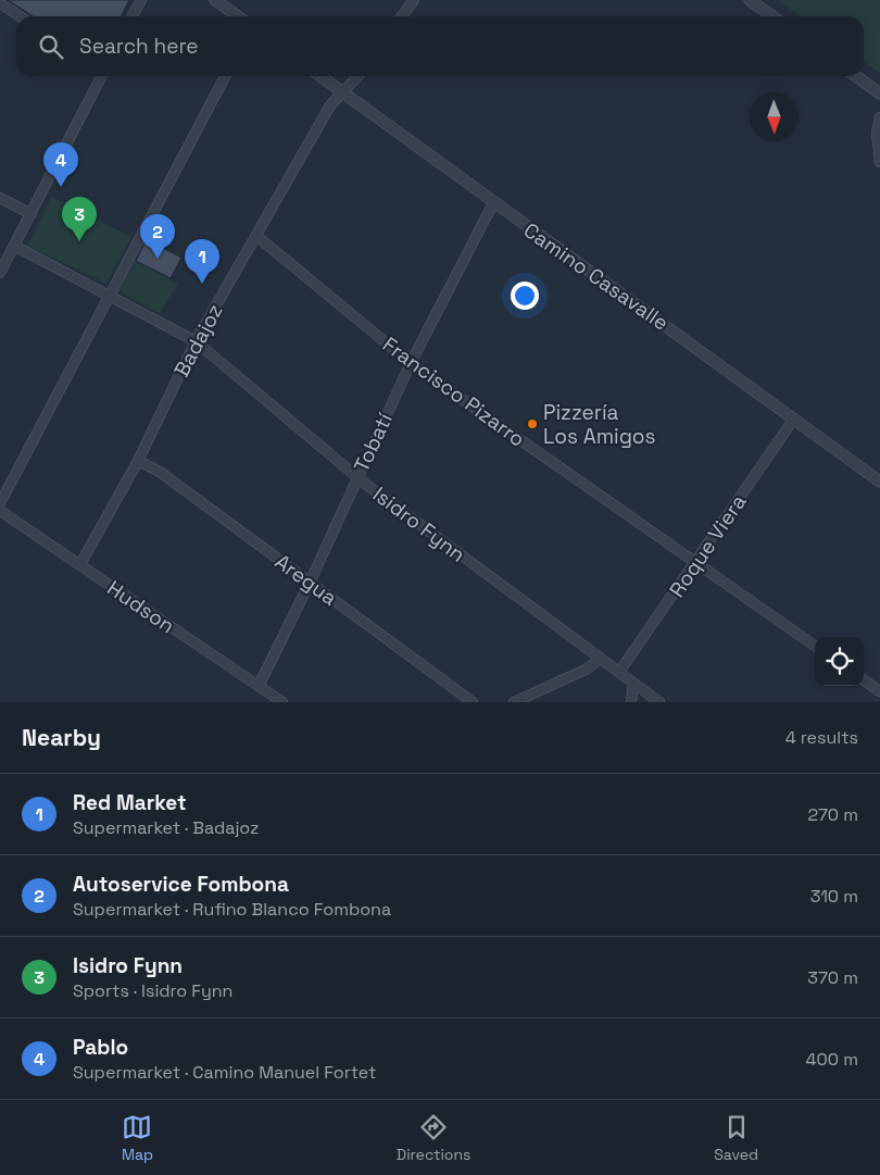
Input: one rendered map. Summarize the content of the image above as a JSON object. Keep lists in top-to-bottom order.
{
  "streets": {
    "street": [
      "Camino Casavalle",
      "Badajoz",
      "Francisco Pizarro",
      "Tobatí",
      "Isidro Fynn",
      "Roque Viera",
      "Aregua",
      "Hudson"
    ]
  },
  "crossings": [
    ["Camino Casavalle", "Badajoz"],
    ["Camino Casavalle", "Tobatí"],
    ["Camino Casavalle", "Roque Viera"],
    ["Badajoz", "Francisco Pizarro"],
    ["Badajoz", "Isidro Fynn"],
    ["Badajoz", "Aregua"],
    ["Badajoz", "Hudson"],
    ["Francisco Pizarro", "Tobatí"],
    ["Francisco Pizarro", "Roque Viera"],
    ["Tobatí", "Isidro Fynn"],
    ["Tobatí", "Aregua"],
    ["Tobatí", "Hudson"],
    ["Isidro Fynn", "Roque Viera"]
  ],
  "places": ["Pizzería Los Amigos"],
  "north": "bottom",
  "page": {
    "search": "Search here",
    "pins": [
      "4",
      "3",
      "2",
      "1"
    ],
    "heading": ["Nearby", "4 results"],
    "list": [
      {
        "mark": "1",
        "name": "Red Market",
        "note": "Supermarket · Badajoz",
        "value": "270 m"
      },
      {
        "mark": "2",
        "name": "Autoservice Fombona",
        "note": "Supermarket · Rufino Blanco Fombona",
        "value": "310 m"
      },
      {
        "mark": "3",
        "name": "Isidro Fynn",
        "note": "Sports · Isidro Fynn",
        "value": "370 m"
      },
      {
        "mark": "4",
        "name": "Pablo",
        "note": "Supermarket · Camino Manuel Fortet",
        "value": "400 m"
      }
    ],
    "nav": ["Map", "Directions", "Saved"]
  }
}
